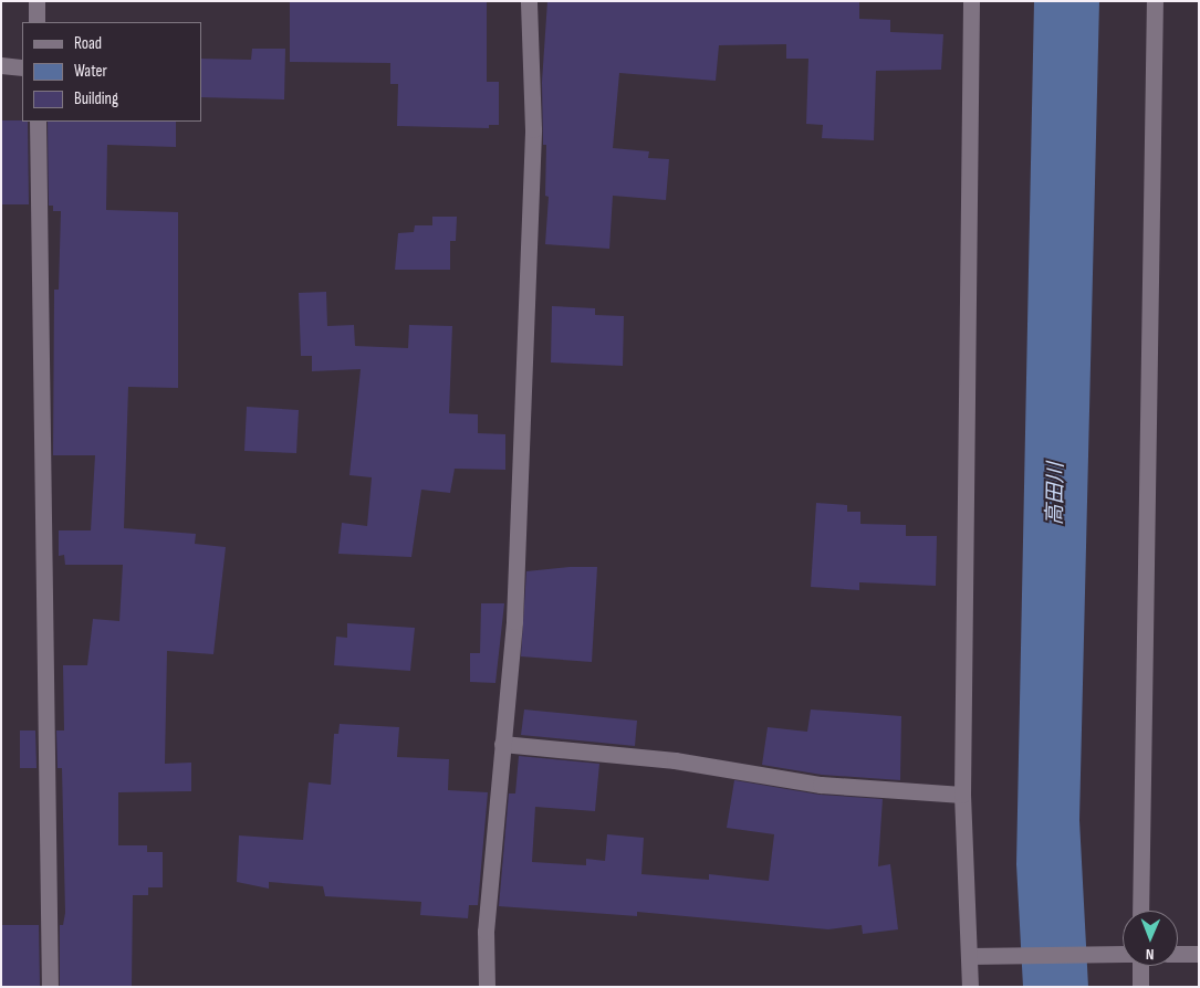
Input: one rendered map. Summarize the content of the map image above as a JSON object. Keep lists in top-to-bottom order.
{
  "water": ["高田川"],
  "legend": ["Road", "Water", "Building"],
  "north": "bottom"
}
